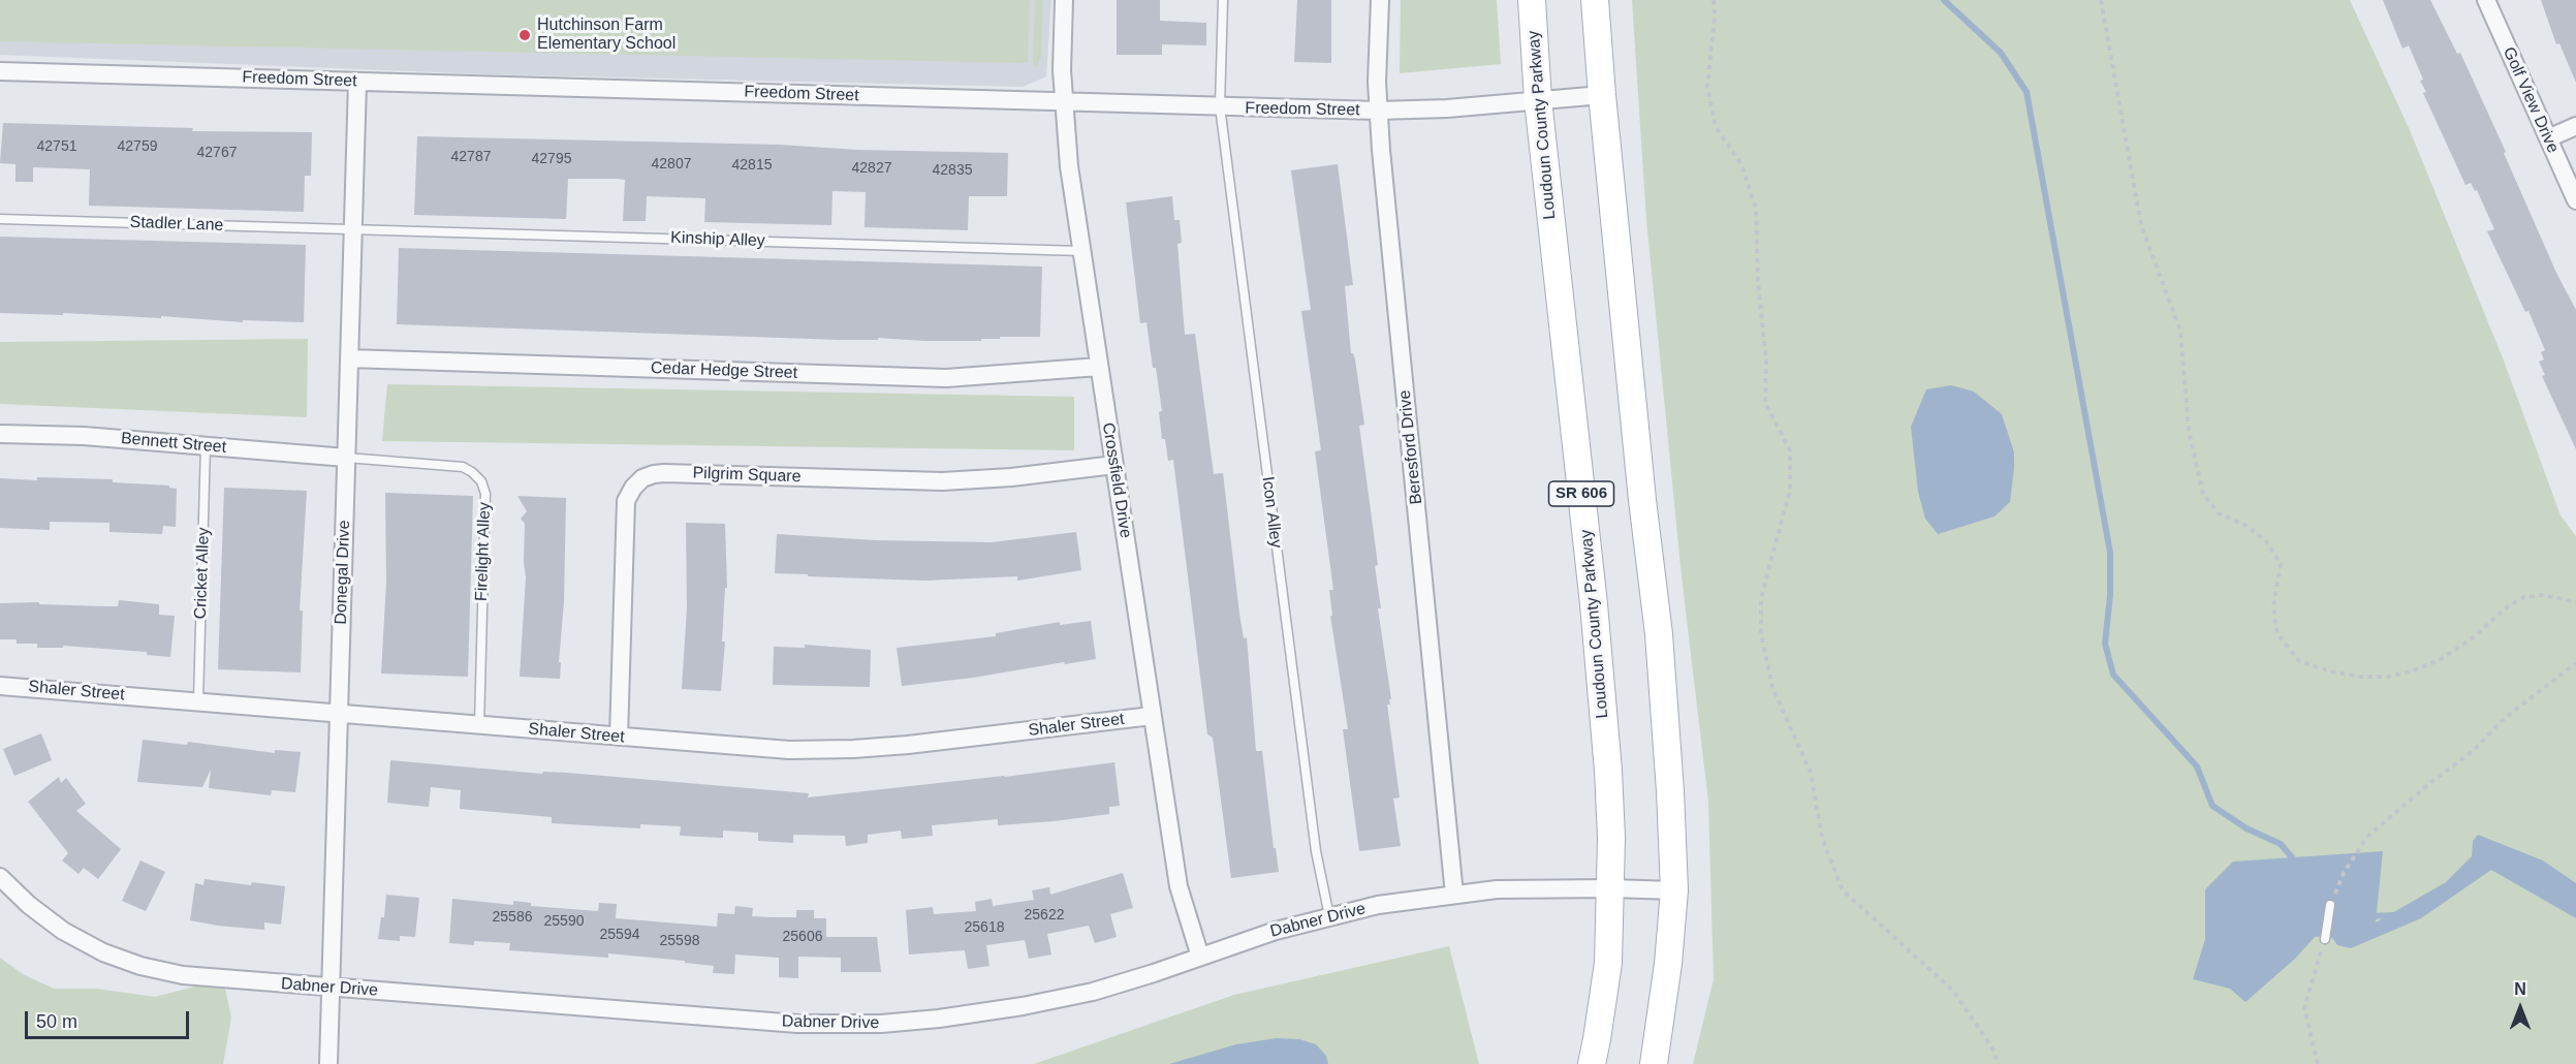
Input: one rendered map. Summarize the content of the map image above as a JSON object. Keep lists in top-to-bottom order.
{
  "streets": {
    "main road": ["Loudoun County Parkway", "SR 606"],
    "street": [
      "Freedom Street",
      "Golf View Drive",
      "Cedar Hedge Street",
      "Bennett Street",
      "Beresford Drive",
      "Pilgrim Square",
      "Crossfield Drive",
      "Donegal Drive",
      "Shaler Street",
      "Dabner Drive"
    ],
    "lane": [
      "Stadler Lane",
      "Kinship Alley",
      "Icon Alley",
      "Firelight Alley",
      "Cricket Alley"
    ]
  },
  "crossings": [
    ["Freedom Street", "Loudoun County Parkway"],
    ["Freedom Street", "Beresford Drive"],
    ["Freedom Street", "Crossfield Drive"],
    ["Freedom Street", "Icon Alley"],
    ["Freedom Street", "Donegal Drive"],
    ["Loudoun County Parkway", "Dabner Drive"],
    ["Stadler Lane", "Kinship Alley"],
    ["Stadler Lane", "Donegal Drive"],
    ["Kinship Alley", "Crossfield Drive"],
    ["Kinship Alley", "Donegal Drive"],
    ["Cedar Hedge Street", "Crossfield Drive"],
    ["Cedar Hedge Street", "Donegal Drive"],
    ["Bennett Street", "Firelight Alley"],
    ["Bennett Street", "Donegal Drive"],
    ["Bennett Street", "Cricket Alley"],
    ["Beresford Drive", "Dabner Drive"],
    ["Pilgrim Square", "Crossfield Drive"],
    ["Pilgrim Square", "Shaler Street"],
    ["Crossfield Drive", "Shaler Street"],
    ["Crossfield Drive", "Dabner Drive"],
    ["Icon Alley", "Dabner Drive"],
    ["Firelight Alley", "Donegal Drive"],
    ["Firelight Alley", "Shaler Street"],
    ["Donegal Drive", "Shaler Street"],
    ["Donegal Drive", "Dabner Drive"],
    ["Cricket Alley", "Shaler Street"]
  ],
  "places": ["Hutchinson Farm Elementary School"],
  "house_numbers": [
    "42751",
    "42759",
    "42767",
    "42787",
    "42795",
    "42807",
    "42815",
    "42827",
    "42835",
    "25622",
    "25586",
    "25590",
    "25618",
    "25594",
    "25606",
    "25598"
  ],
  "scale_bar": "50 m",
  "north": "top"
}
